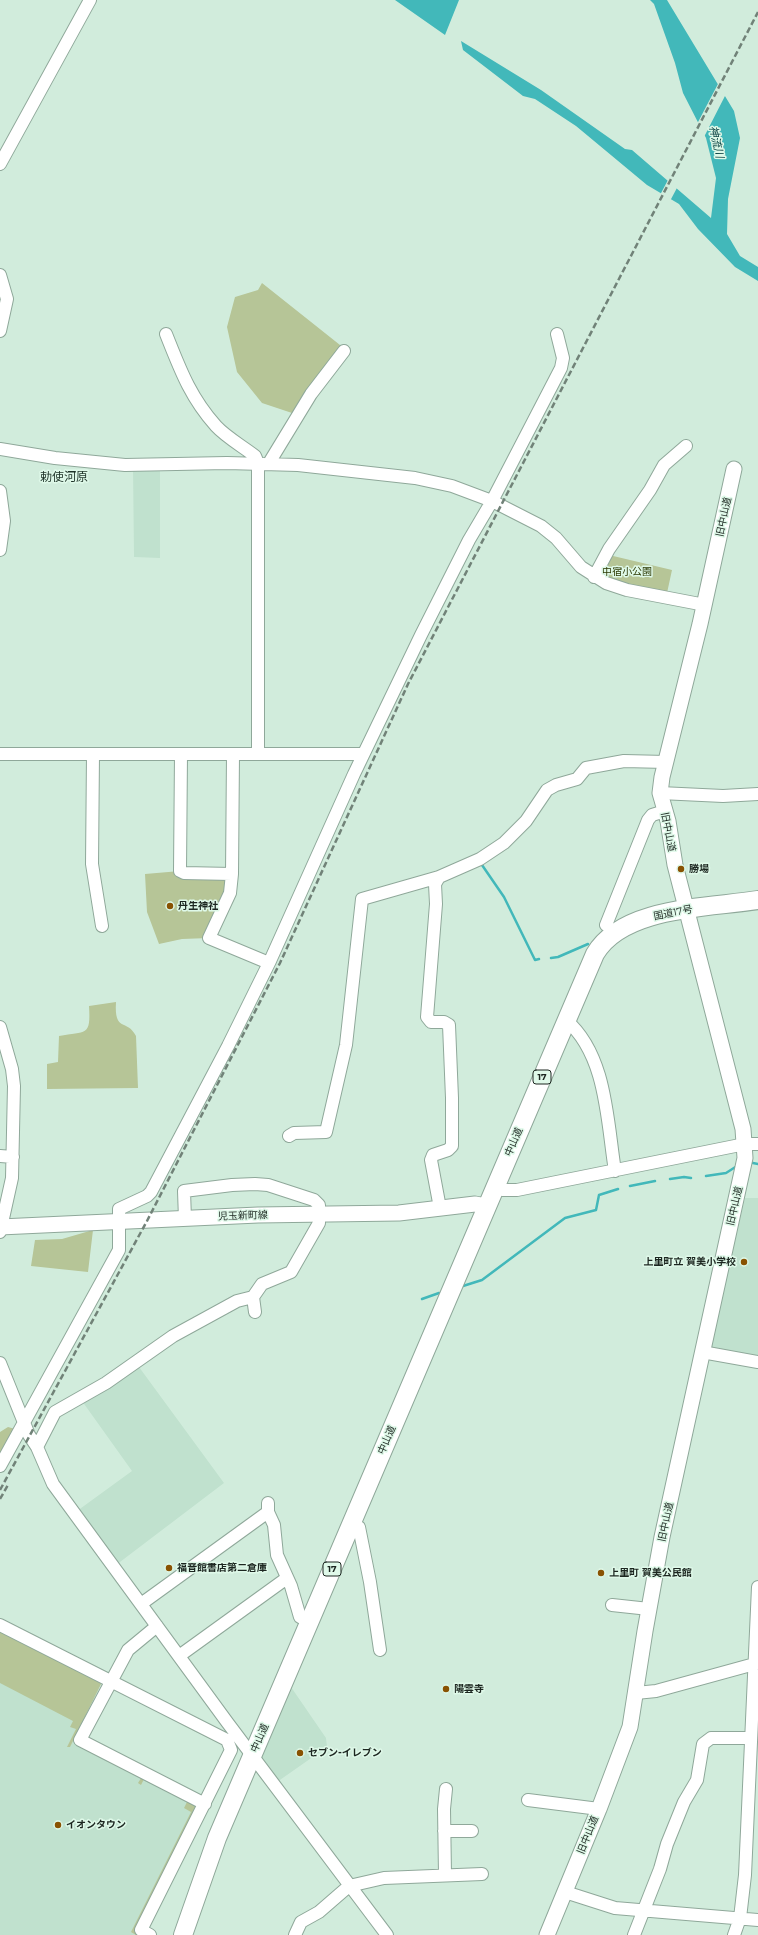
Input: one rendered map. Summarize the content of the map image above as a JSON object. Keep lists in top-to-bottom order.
{
  "streets": {
    "highway": ["国道17号", "17", "中山道"],
    "main road": ["旧中山道", "児玉新町線"]
  },
  "crossings": [
    ["旧中山道", "国道17号"],
    ["国道17号", "中山道"],
    ["中山道", "児玉新町線"]
  ],
  "districts": ["勅使河原"],
  "water": ["神流川"],
  "parks": ["中宿小公園"],
  "places": [
    "勝場",
    "丹生神社",
    "上里町立 賀美小学校",
    "福音館書店第二倉庫",
    "上里町 賀美公民館",
    "陽雲寺",
    "セブン-イレブン",
    "イオンタウン"
  ]
}
